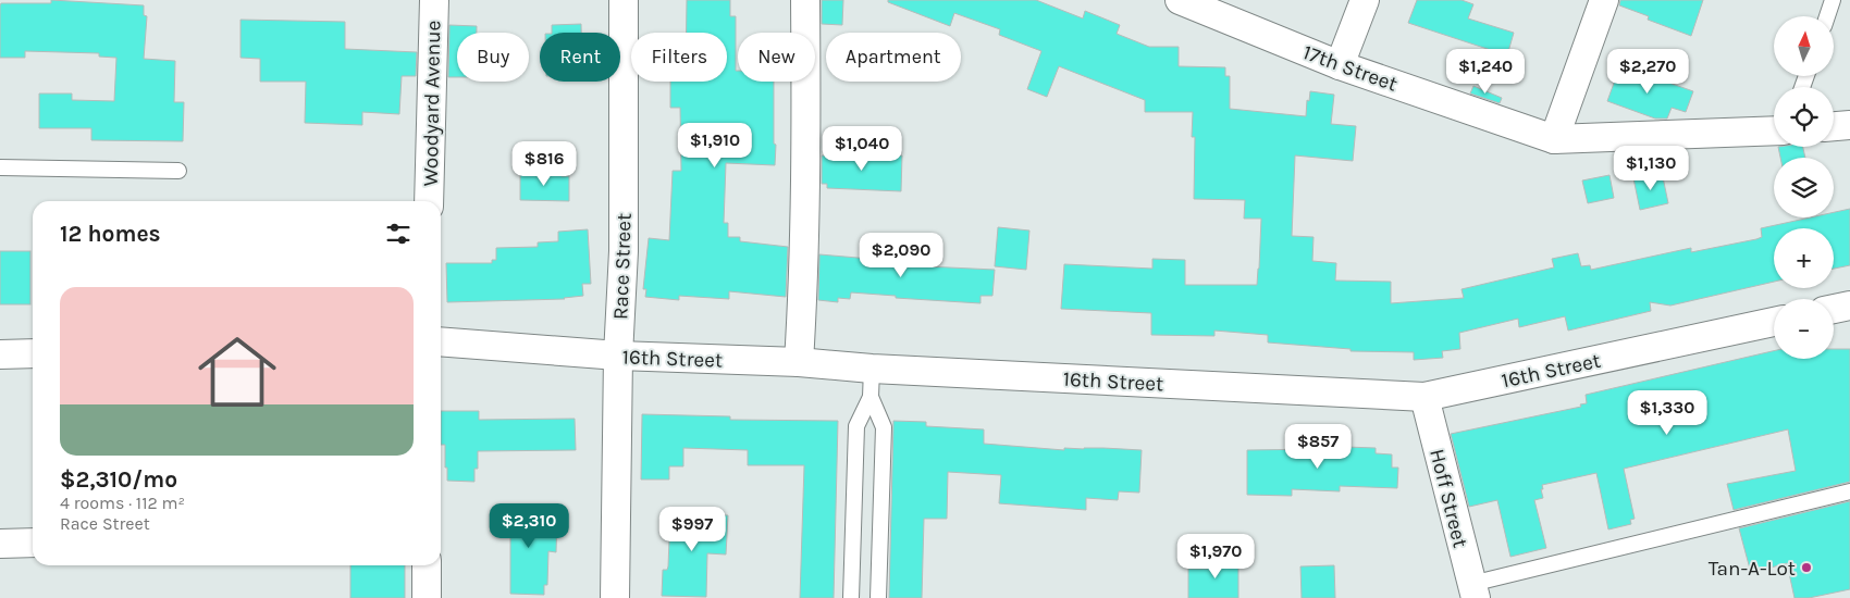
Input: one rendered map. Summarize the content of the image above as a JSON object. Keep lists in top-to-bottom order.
{
  "streets": {
    "street": [
      "17th Street",
      "Woodyard Avenue",
      "Race Street",
      "16th Street",
      "Hoff Street"
    ]
  },
  "crossings": [
    ["Race Street", "16th Street"],
    ["16th Street", "Hoff Street"]
  ],
  "places": ["Tan-A-Lot"],
  "north": "top",
  "page": {
    "map_buttons": ["+", "−"],
    "chip": [
      "Buy",
      "Rent",
      "Filters",
      "New",
      "Apartment"
    ],
    "price": [
      "$1,240",
      "$2,270",
      "$1,910",
      "$1,040",
      "$816",
      "$1,130",
      "$2,090",
      "$1,330",
      "$857",
      "$2,310",
      "$997",
      "$1,970"
    ],
    "heading": "12 homes",
    "list": [
      {
        "name": "$2,310/mo",
        "note": "4 rooms · 112 m² · Race Street"
      }
    ]
  }
}
